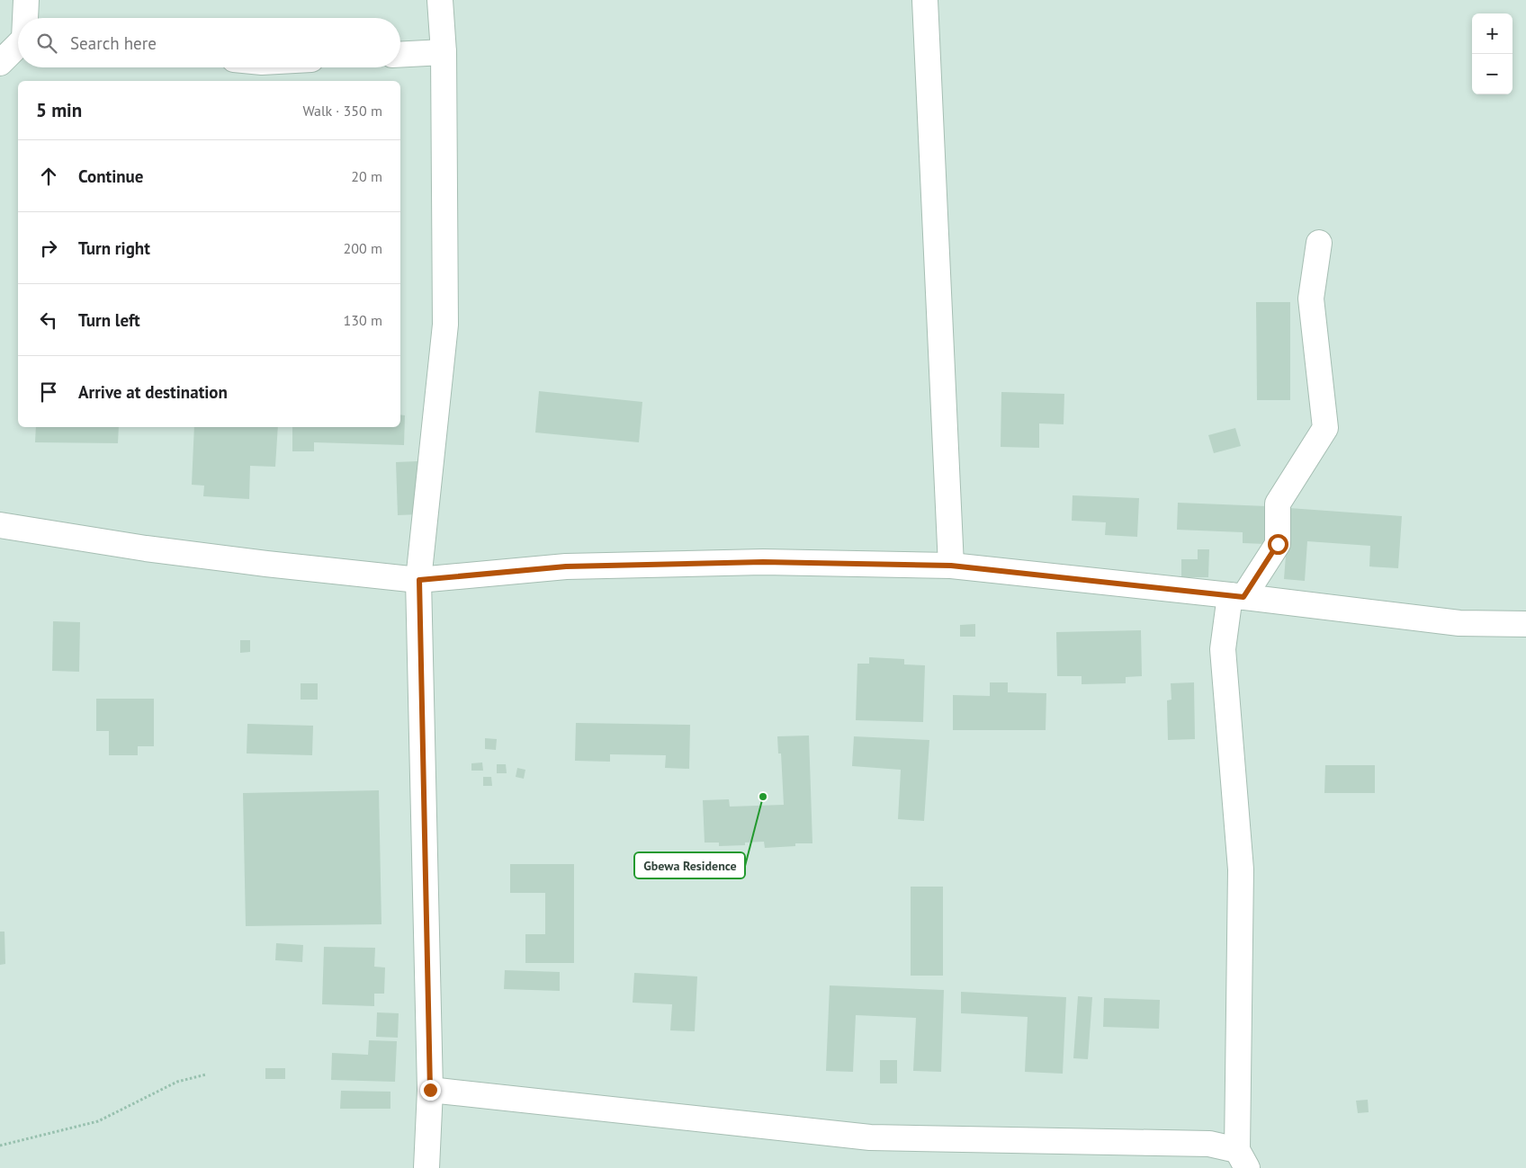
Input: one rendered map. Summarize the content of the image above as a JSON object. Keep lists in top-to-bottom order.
{
  "places": ["Gbewa Residence"],
  "page": {
    "map_buttons": ["+", "−"],
    "search": "Search here",
    "heading": ["5 min", "Walk · 350 m"],
    "list": [
      ["Continue", "20 m"],
      ["Turn right", "200 m"],
      ["Turn left", "130 m"],
      "Arrive at destination"
    ]
  }
}
